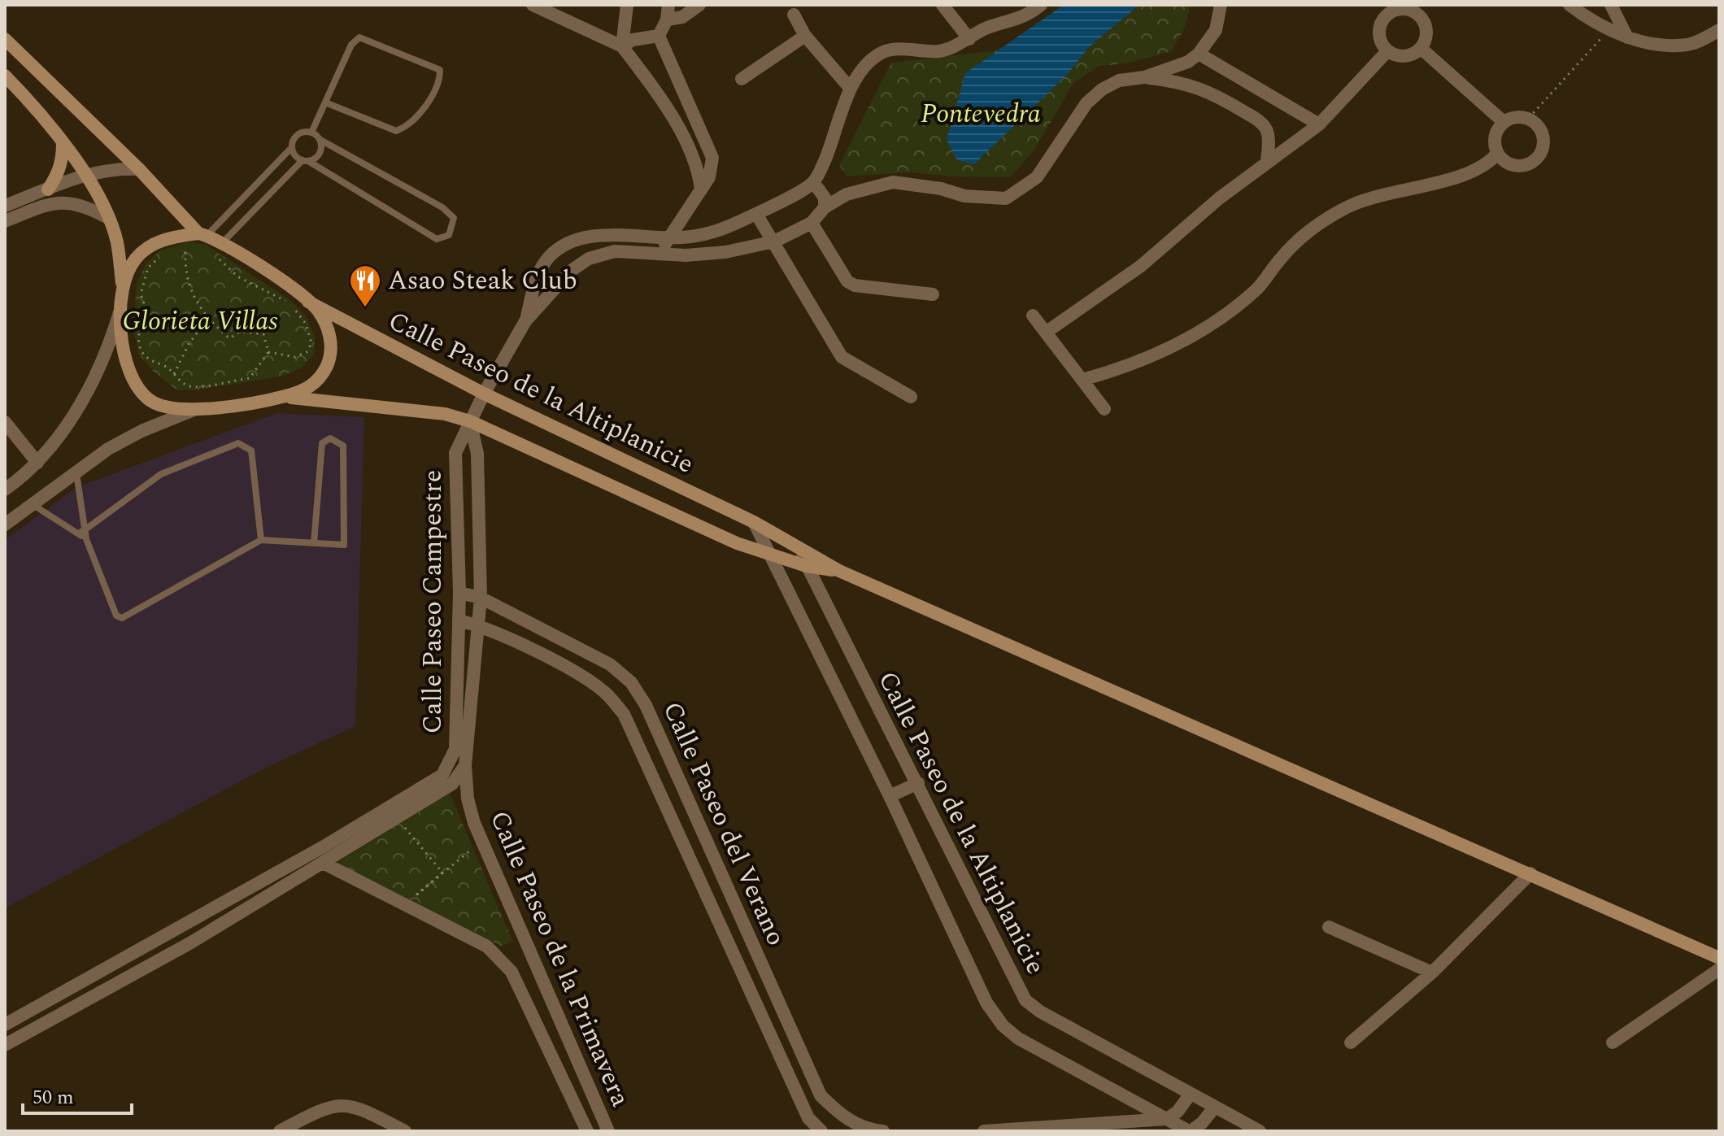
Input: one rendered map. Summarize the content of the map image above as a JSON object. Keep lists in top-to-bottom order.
{
  "streets": {
    "main road": ["Calle Paseo de la Altiplanicie"],
    "street": ["Calle Paseo Campestre", "Calle Paseo del Verano", "Calle Paseo de la Primavera"]
  },
  "crossings": [
    ["Calle Paseo de la Altiplanicie", "Calle Paseo Campestre"],
    ["Calle Paseo Campestre", "Calle Paseo del Verano"],
    ["Calle Paseo Campestre", "Calle Paseo de la Primavera"]
  ],
  "parks": ["Pontevedra", "Glorieta Villas"],
  "places": {
    "restaurant": ["Asao Steak Club"]
  },
  "scale_bar": "50 m"
}
